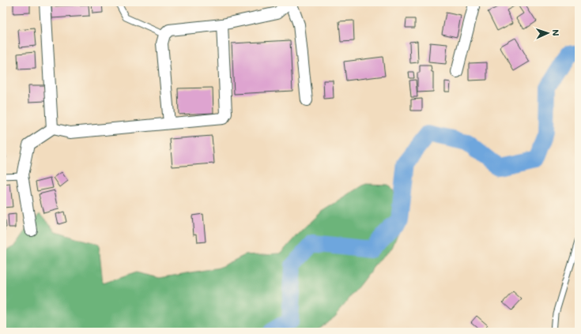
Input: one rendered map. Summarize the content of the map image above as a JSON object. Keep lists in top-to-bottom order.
{
  "north": "right"
}
